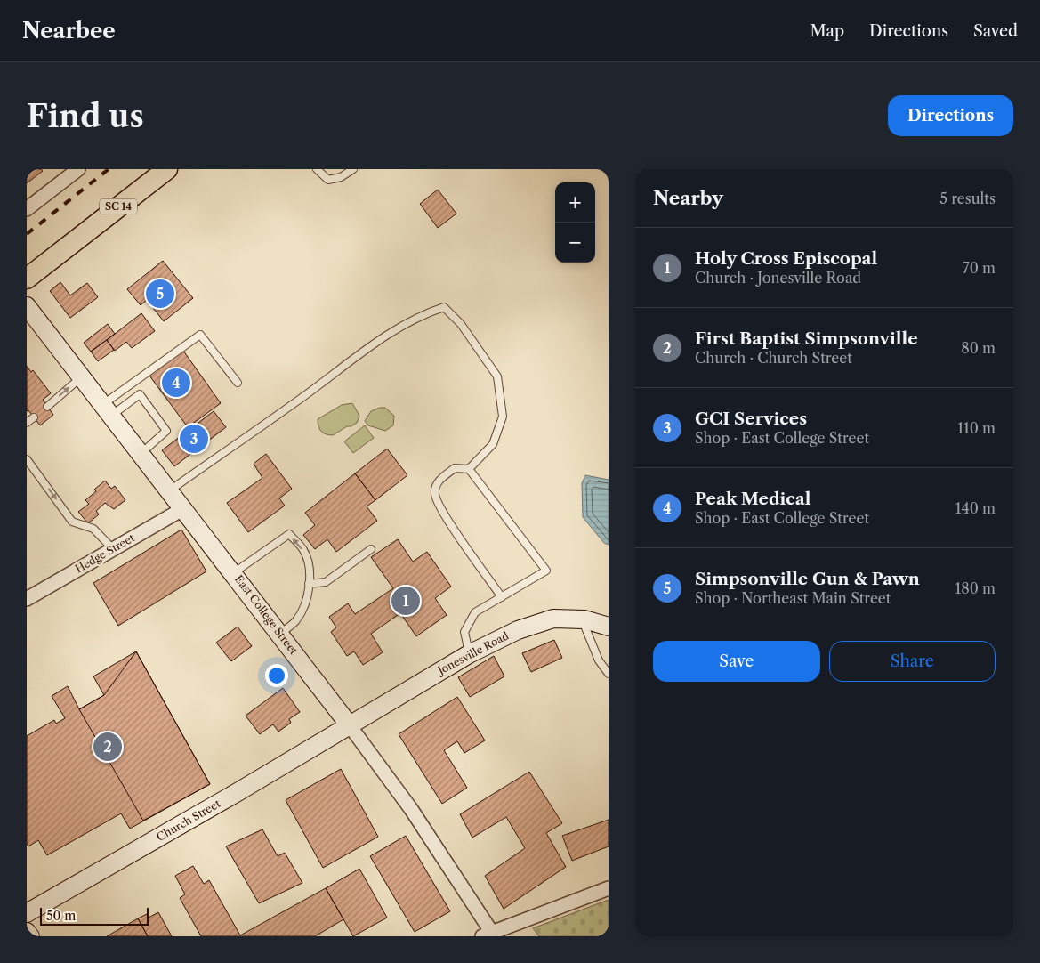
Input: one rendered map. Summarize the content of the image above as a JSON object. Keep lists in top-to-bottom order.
{
  "streets": {
    "main road": ["SC 14"],
    "street": [
      "Hedge Street",
      "East College Street",
      "Jonesville Road",
      "Church Street"
    ]
  },
  "crossings": [
    ["Hedge Street", "East College Street"],
    ["East College Street", "Jonesville Road"],
    ["East College Street", "Church Street"],
    ["Jonesville Road", "Church Street"]
  ],
  "scale_bar": "50 m",
  "page": {
    "header": "Nearbee",
    "nav": ["Map", "Directions", "Saved"],
    "buttons": [
      "Directions",
      ["Save", "Share"]
    ],
    "title": "Find us",
    "heading": ["Nearby", "5 results"],
    "map_buttons": ["+", "−"],
    "list": [
      {
        "mark": "1",
        "name": "Holy Cross Episcopal",
        "note": "Church · Jonesville Road",
        "value": "70 m"
      },
      {
        "mark": "2",
        "name": "First Baptist Simpsonville",
        "note": "Church · Church Street",
        "value": "80 m"
      },
      {
        "mark": "3",
        "name": "GCI Services",
        "note": "Shop · East College Street",
        "value": "110 m"
      },
      {
        "mark": "4",
        "name": "Peak Medical",
        "note": "Shop · East College Street",
        "value": "140 m"
      },
      {
        "mark": "5",
        "name": "Simpsonville Gun & Pawn",
        "note": "Shop · Northeast Main Street",
        "value": "180 m"
      }
    ],
    "pins": [
      "5",
      "4",
      "3",
      "1",
      "2"
    ],
    "scale": "50 m"
  }
}
